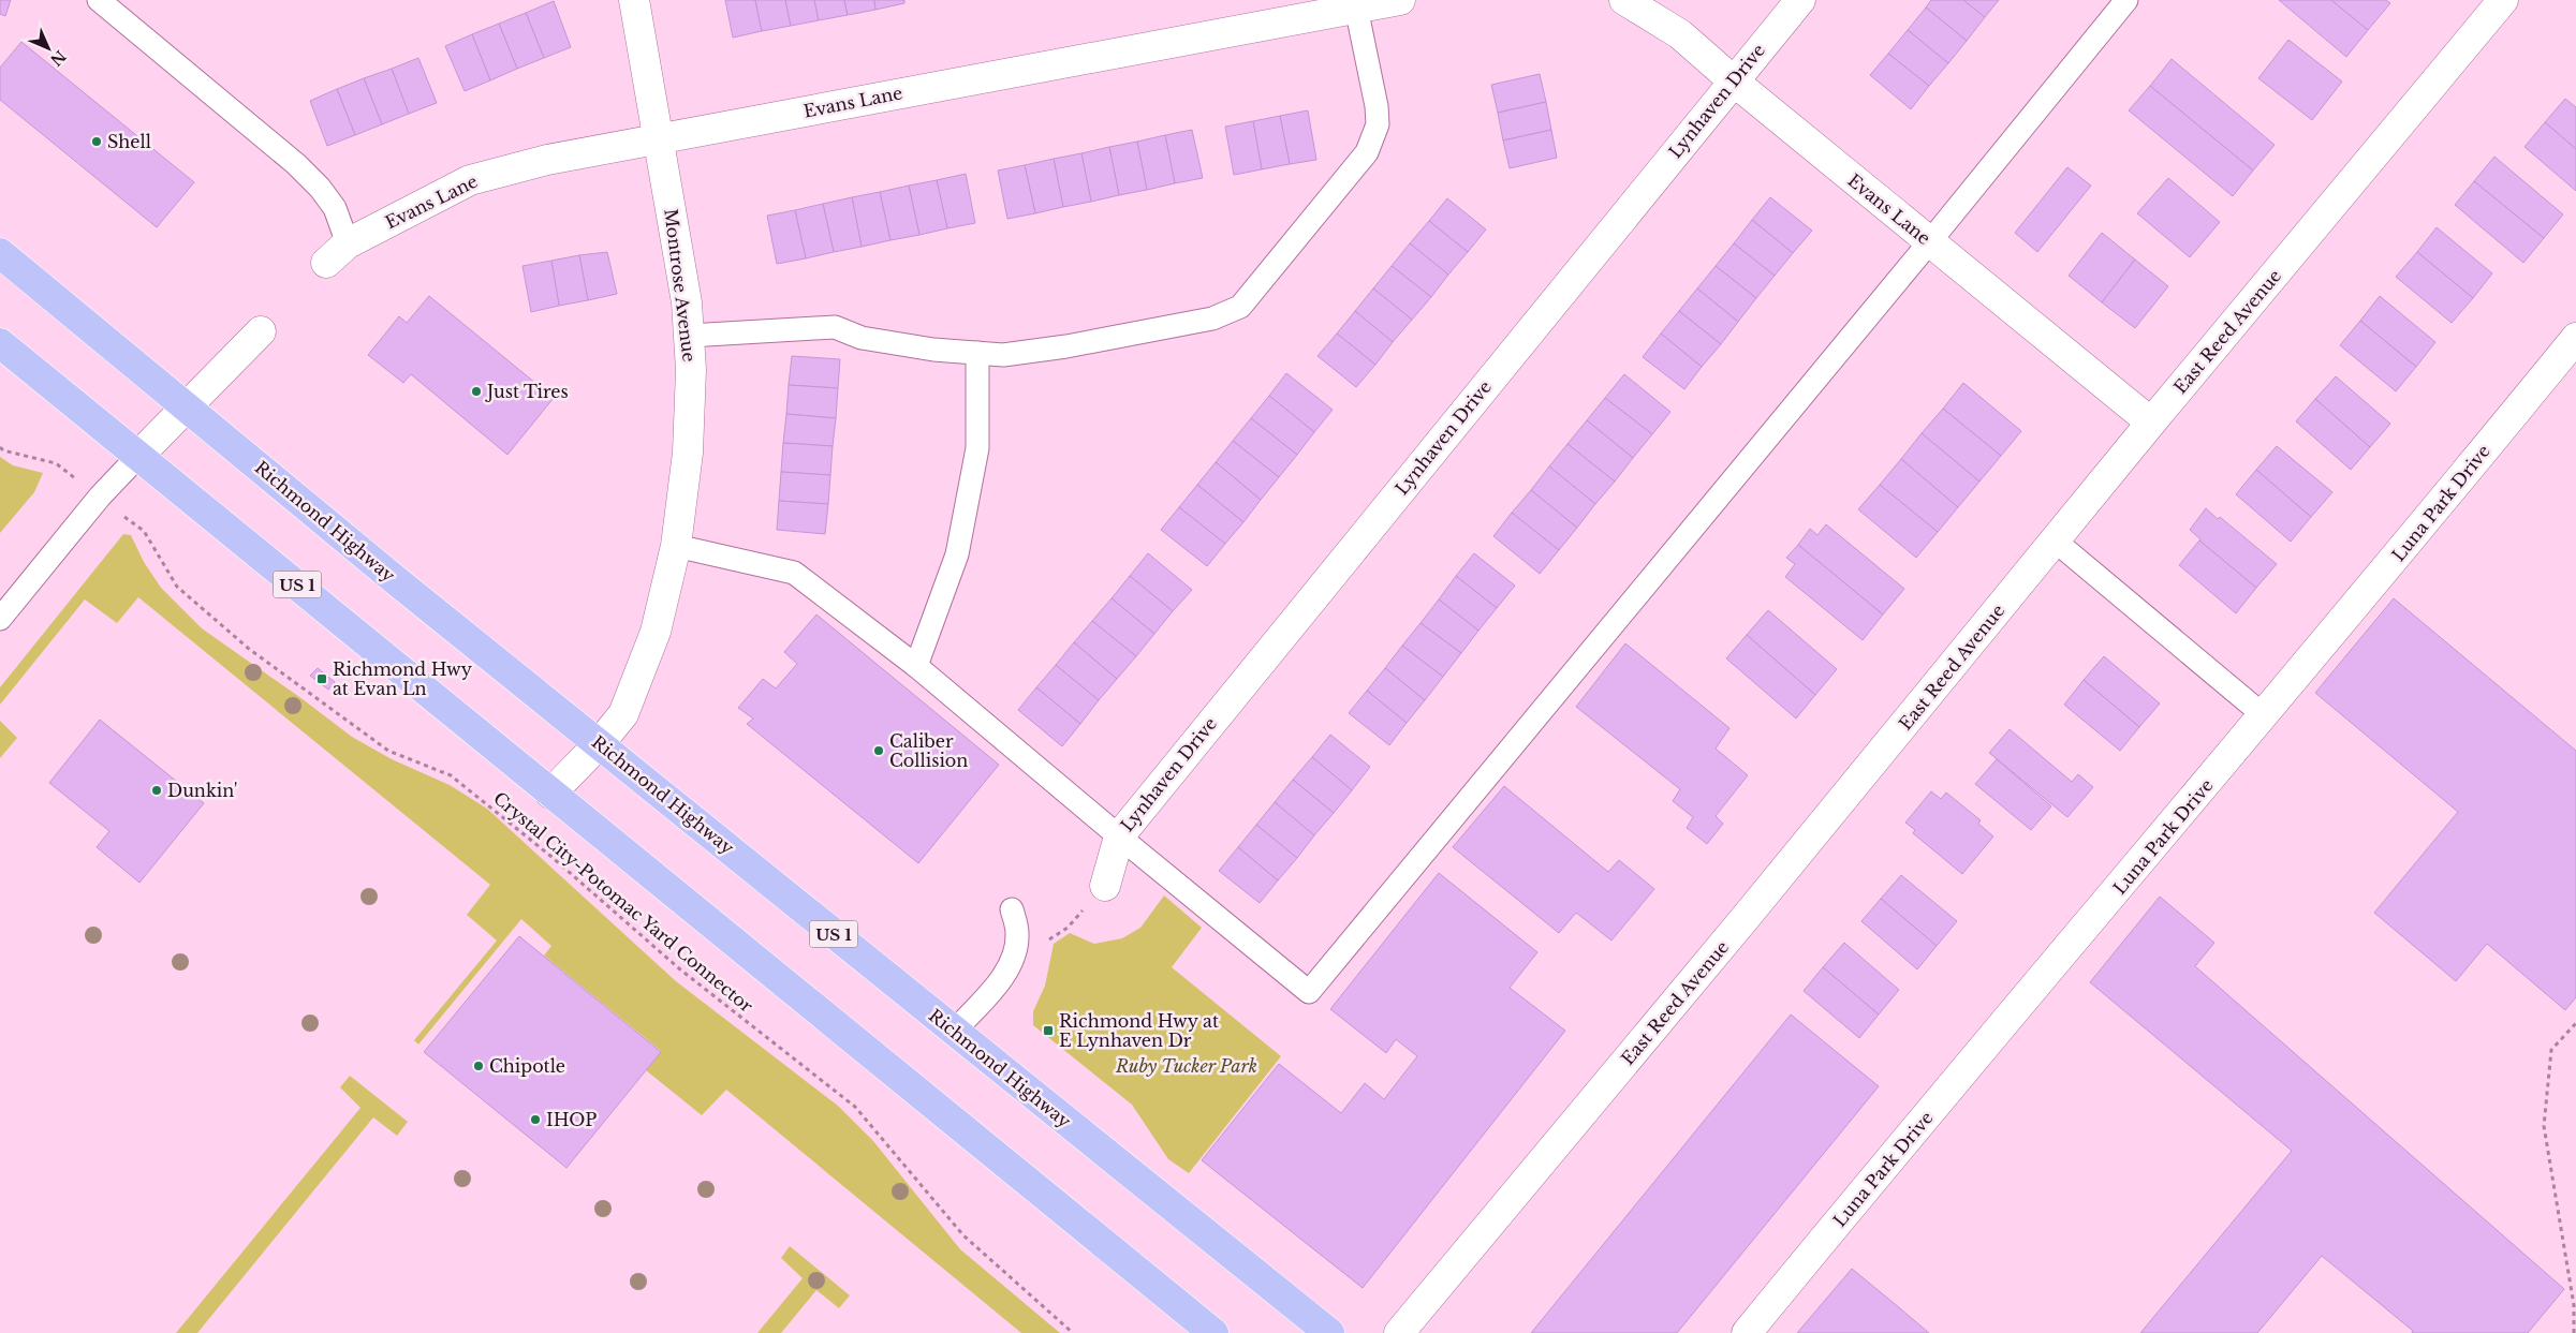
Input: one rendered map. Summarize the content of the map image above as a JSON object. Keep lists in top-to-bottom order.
{
  "streets": {
    "highway": ["Richmond Highway", "US 1"],
    "street": [
      "Lynhaven Drive",
      "Evans Lane",
      "Montrose Avenue",
      "East Reed Avenue",
      "Luna Park Drive"
    ],
    "path": ["Crystal City-Potomac Yard Connector"]
  },
  "crossings": [
    ["Lynhaven Drive", "Evans Lane"],
    ["Evans Lane", "Montrose Avenue"],
    ["Evans Lane", "East Reed Avenue"],
    ["Montrose Avenue", "Richmond Highway"],
    ["Montrose Avenue", "US 1"]
  ],
  "parks": ["Ruby Tucker Park"],
  "places": {
    "other": [
      "Shell",
      "Just Tires",
      "Caliber Collision",
      "Dunkin'",
      "Chipotle",
      "IHOP"
    ],
    "transit": ["Richmond Hwy at Evan Ln", "Richmond Hwy at E Lynhaven Dr"]
  },
  "north": "bottom right"
}
